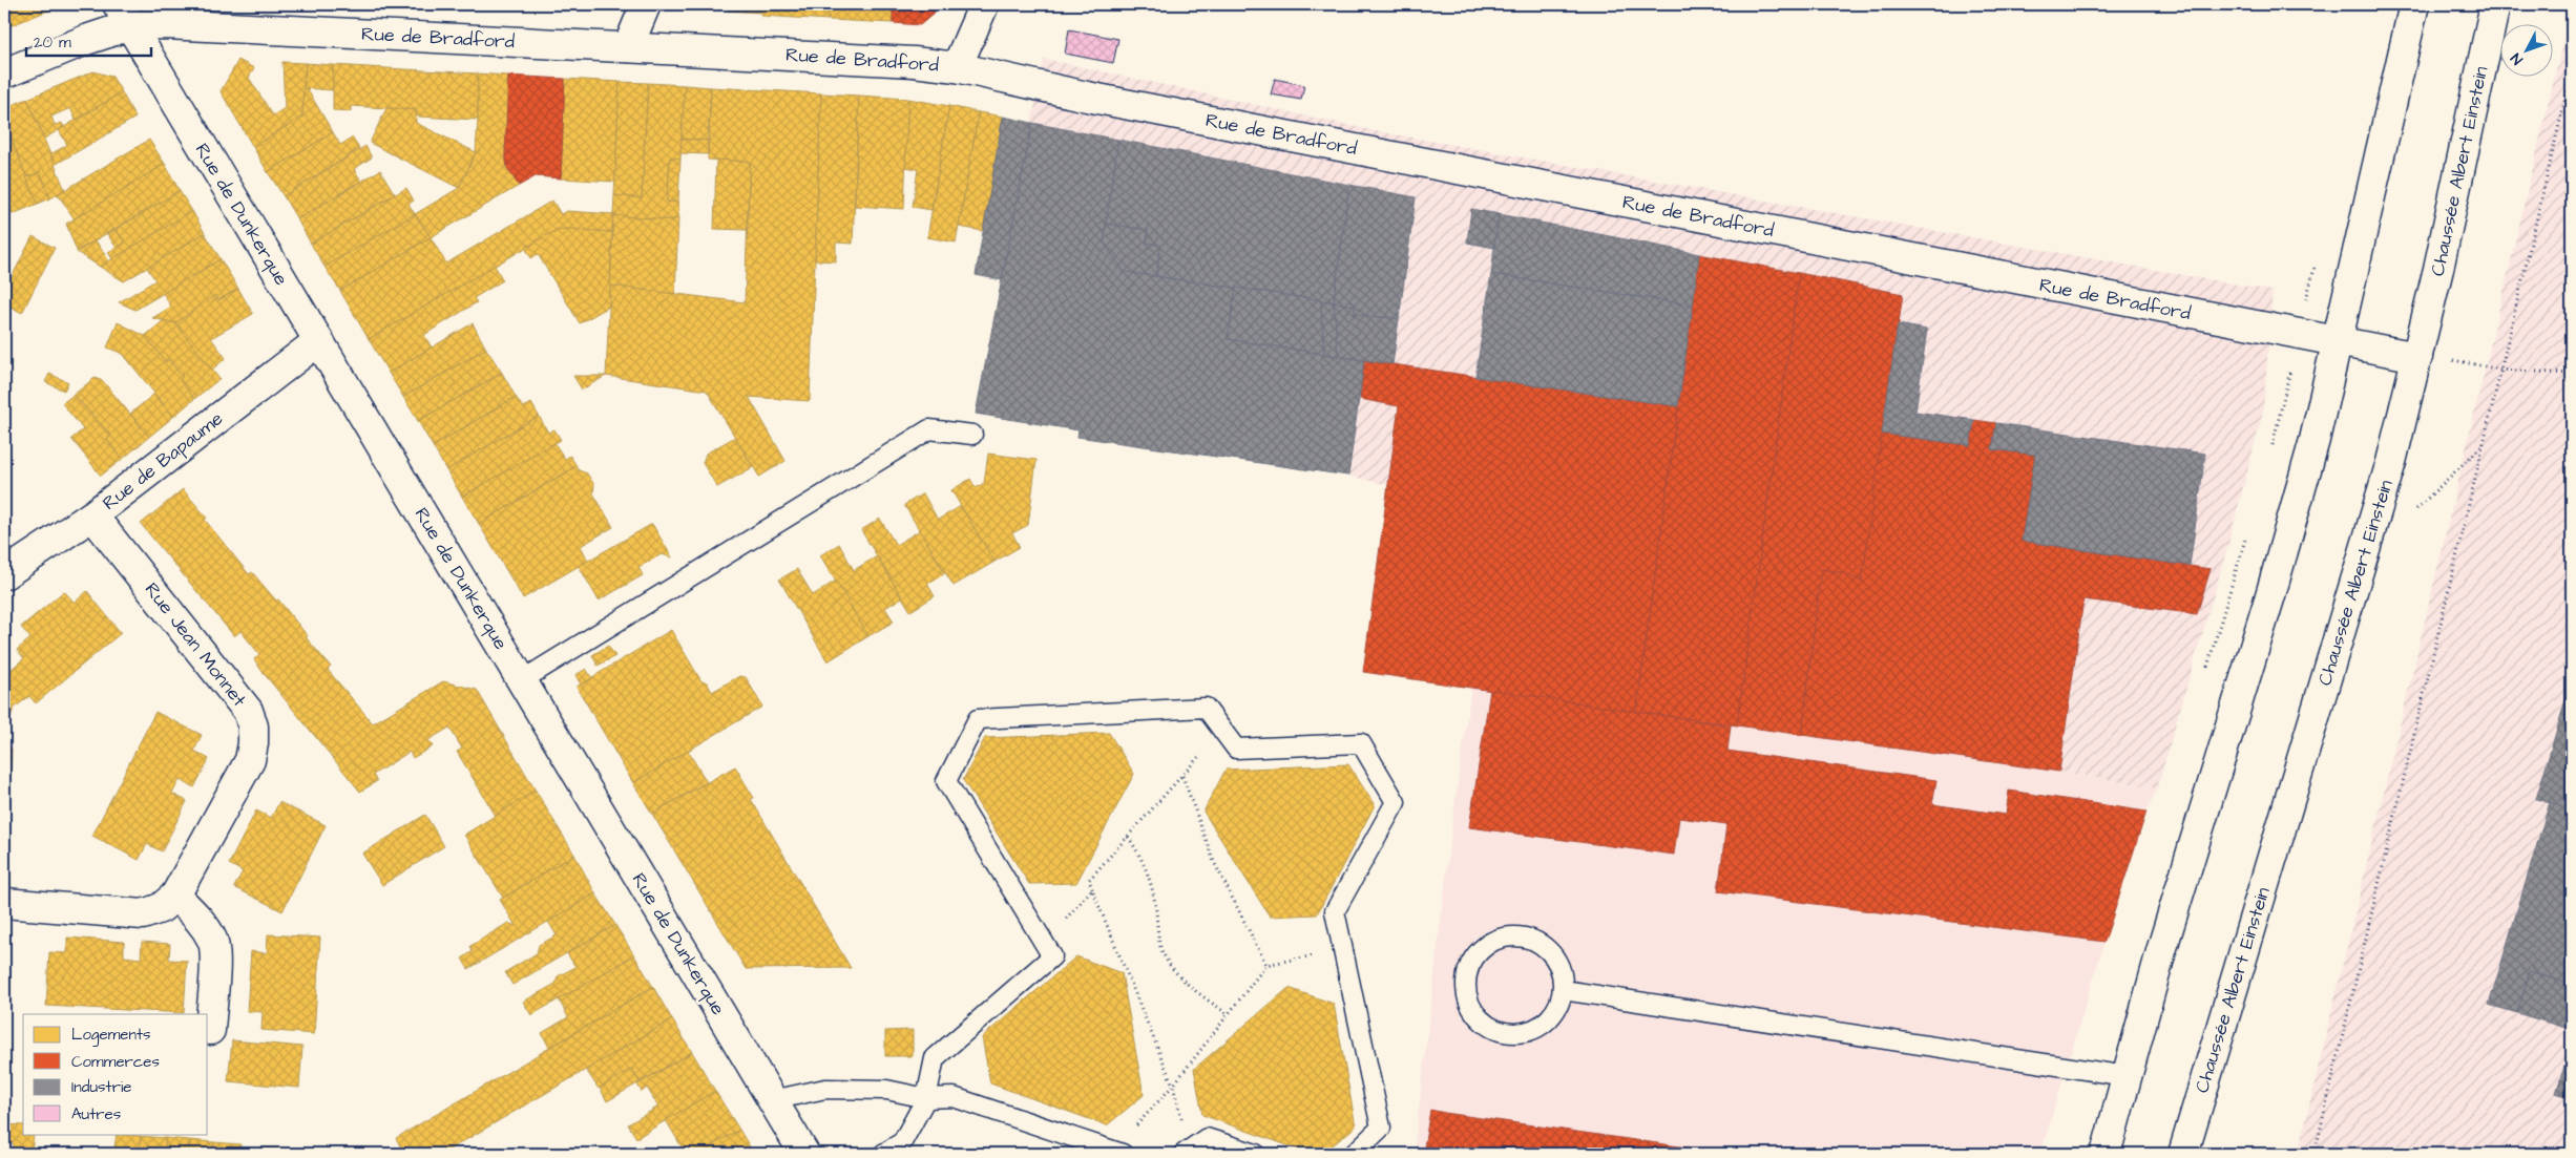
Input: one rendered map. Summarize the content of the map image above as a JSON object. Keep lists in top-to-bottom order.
{
  "streets": {
    "street": [
      "Rue de Bradford",
      "Chaussée Albert Einstein",
      "Rue de Dunkerque",
      "Rue de Bapaume",
      "Rue Jean Monnet"
    ]
  },
  "crossings": [
    ["Rue de Bradford", "Chaussée Albert Einstein"],
    ["Rue de Bradford", "Rue de Dunkerque"],
    ["Rue de Dunkerque", "Rue de Bapaume"],
    ["Rue de Bapaume", "Rue Jean Monnet"]
  ],
  "legend": [
    "Logements",
    "Commerces",
    "Industrie",
    "Autres"
  ],
  "scale_bar": "20 m",
  "north": "bottom left"
}
